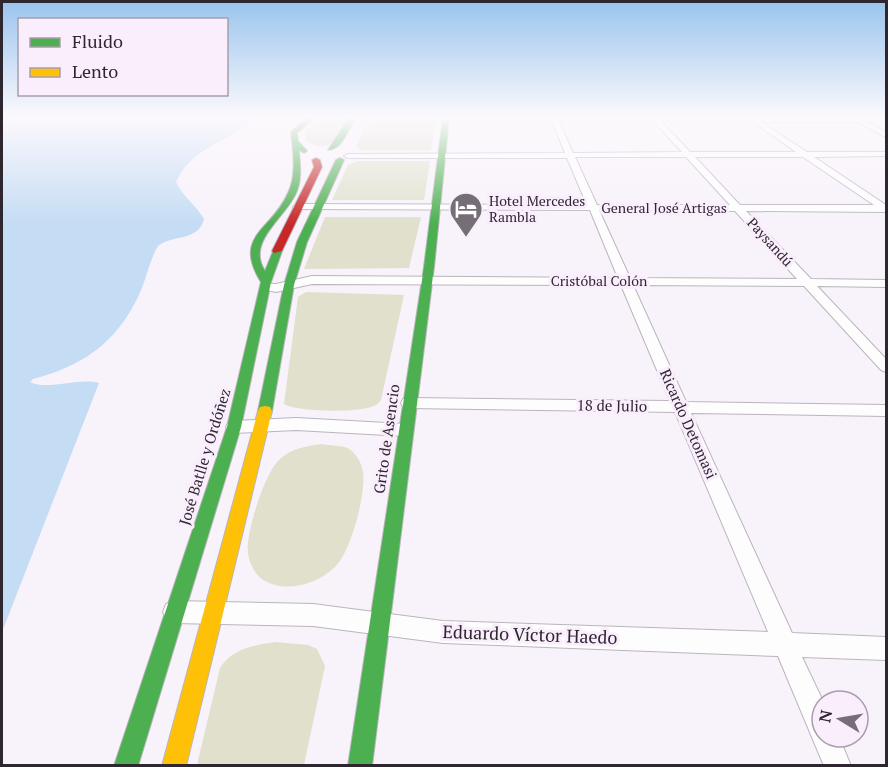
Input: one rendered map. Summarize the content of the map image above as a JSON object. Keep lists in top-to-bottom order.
{
  "streets": {
    "street": [
      "General José Artigas",
      "Paysandú",
      "Cristóbal Colón",
      "18 de Julio",
      "Ricardo Detomasi",
      "Grito de Asencio",
      "José Batlle y Ordóñez",
      "Eduardo Víctor Haedo"
    ]
  },
  "crossings": [
    ["General José Artigas", "Paysandú"],
    ["General José Artigas", "Ricardo Detomasi"],
    ["General José Artigas", "Grito de Asencio"],
    ["General José Artigas", "José Batlle y Ordóñez"],
    ["Paysandú", "Cristóbal Colón"],
    ["Cristóbal Colón", "Ricardo Detomasi"],
    ["Cristóbal Colón", "Grito de Asencio"],
    ["Cristóbal Colón", "José Batlle y Ordóñez"],
    ["18 de Julio", "Ricardo Detomasi"],
    ["18 de Julio", "Grito de Asencio"],
    ["Ricardo Detomasi", "Eduardo Víctor Haedo"],
    ["Grito de Asencio", "Eduardo Víctor Haedo"],
    ["José Batlle y Ordóñez", "Eduardo Víctor Haedo"]
  ],
  "places": {
    "hotel": ["Hotel Mercedes Rambla"]
  },
  "legend": ["Fluido", "Lento"],
  "north": "left"
}
